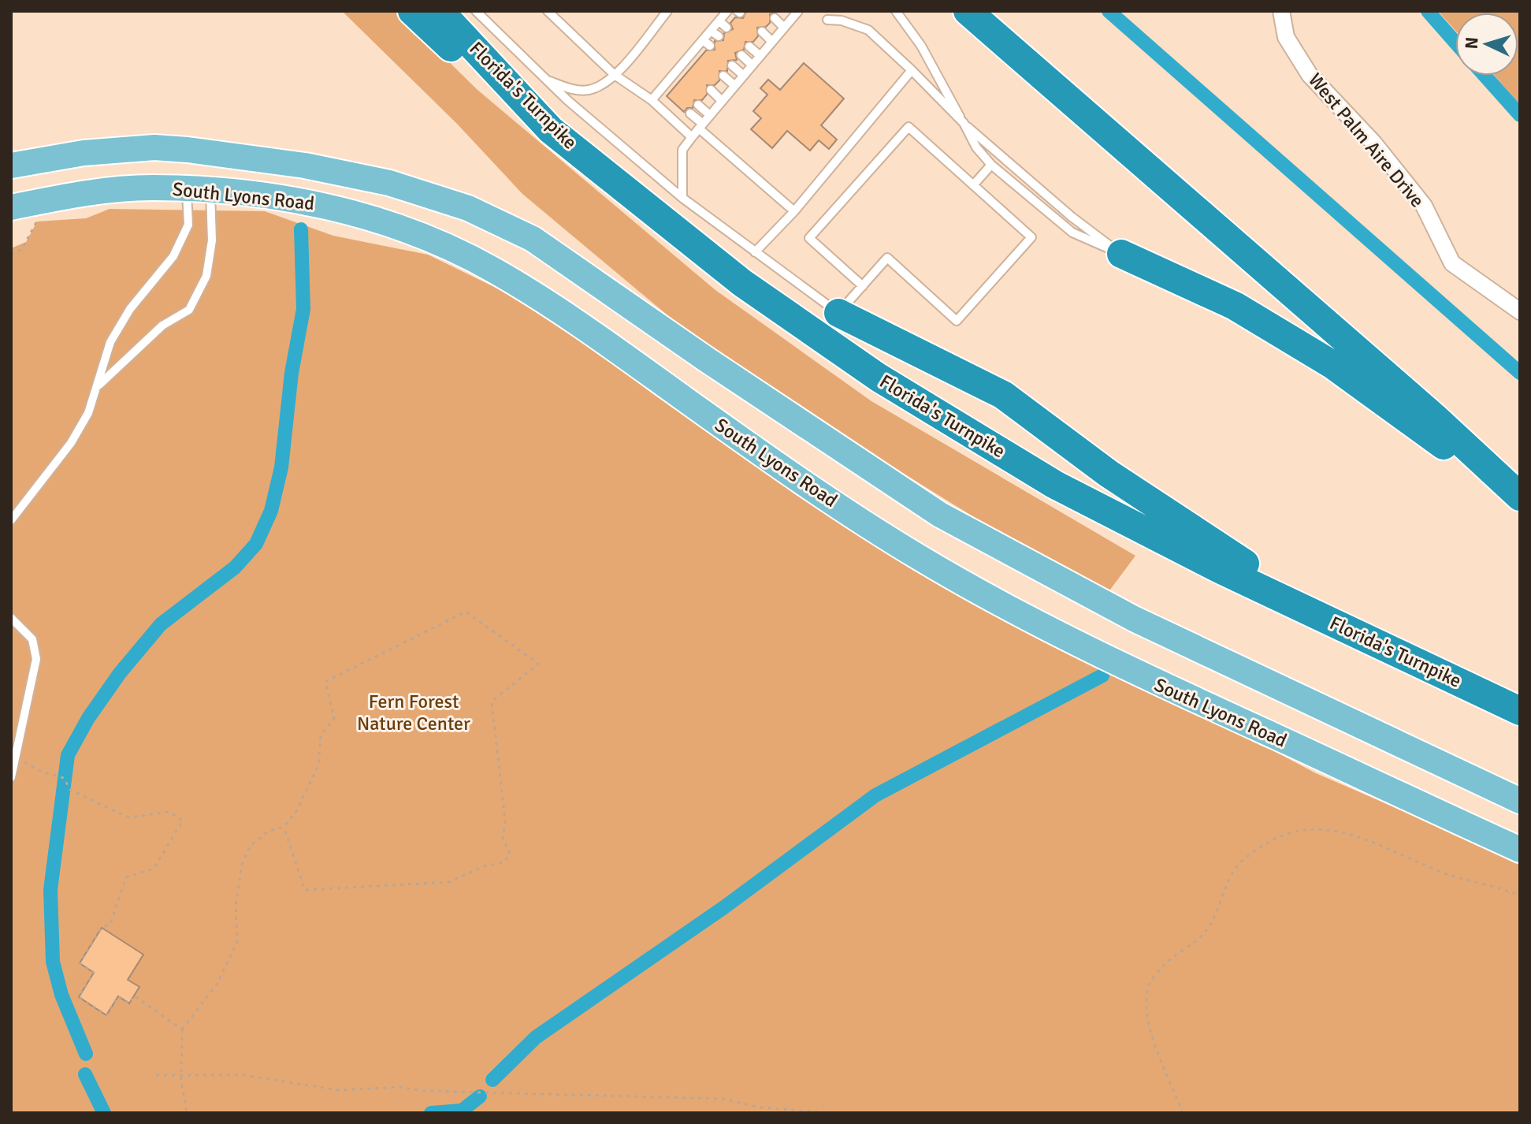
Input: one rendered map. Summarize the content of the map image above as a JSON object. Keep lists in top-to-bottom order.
{
  "streets": {
    "highway": ["Florida's Turnpike"],
    "main road": ["South Lyons Road"],
    "street": ["West Palm Aire Drive"]
  },
  "parks": ["Fern Forest Nature Center"],
  "north": "left"
}
